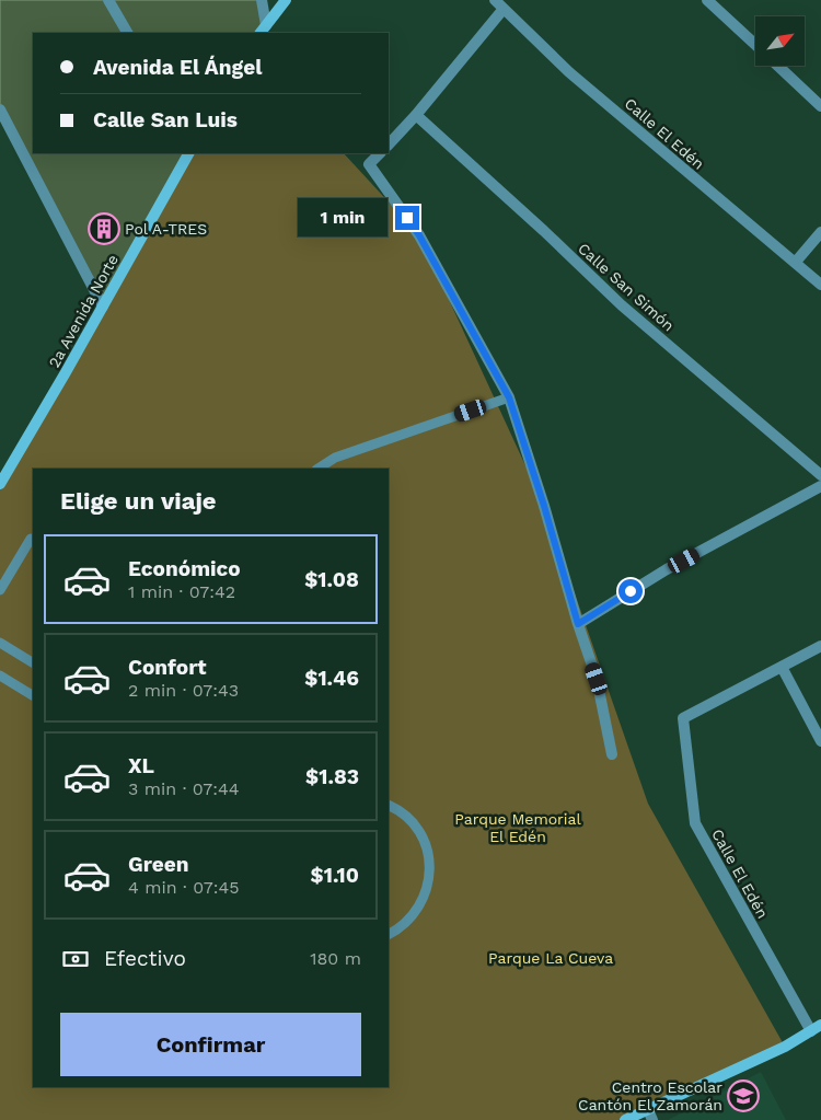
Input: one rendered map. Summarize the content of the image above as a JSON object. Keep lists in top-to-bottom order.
{
  "streets": {
    "main road": ["2a Avenida Norte"],
    "street": ["Calle El Edén", "Calle San Simón"]
  },
  "parks": ["Parque Memorial El Edén", "Parque La Cueva"],
  "places": {
    "building": ["Pol A-TRES"],
    "school or university": ["Centro Escolar Cantón El Zamorán"]
  },
  "north": "top right",
  "page": {
    "banner": ["Avenida El Ángel", "Calle San Luis"],
    "bubble": "1 min",
    "heading": "Elige un viaje",
    "list": [
      {
        "name": "Económico",
        "note": "1 min · 07:42",
        "value": "$1.08"
      },
      {
        "name": "Confort",
        "note": "2 min · 07:43",
        "value": "$1.46"
      },
      {
        "name": "XL",
        "note": "3 min · 07:44",
        "value": "$1.83"
      },
      {
        "name": "Green",
        "note": "4 min · 07:45",
        "value": "$1.10"
      }
    ],
    "pay": ["Efectivo", "180 m"],
    "buttons": "Confirmar"
  }
}
